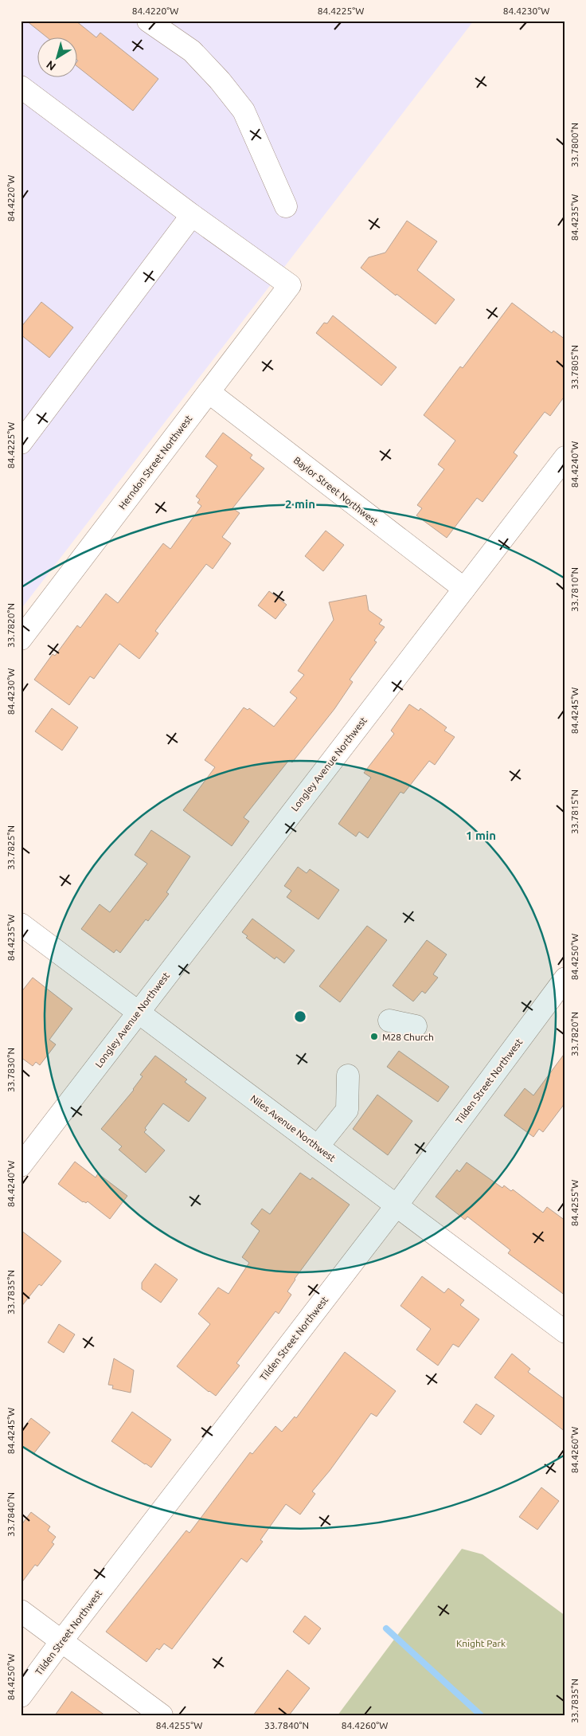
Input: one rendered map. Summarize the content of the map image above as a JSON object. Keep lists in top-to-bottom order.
{
  "streets": {
    "street": [
      "Herndon Street Northwest",
      "Baylor Street Northwest",
      "Longley Avenue Northwest",
      "Tilden Street Northwest",
      "Niles Avenue Northwest"
    ]
  },
  "crossings": [
    ["Herndon Street Northwest", "Baylor Street Northwest"],
    ["Baylor Street Northwest", "Longley Avenue Northwest"],
    ["Longley Avenue Northwest", "Niles Avenue Northwest"],
    ["Tilden Street Northwest", "Niles Avenue Northwest"]
  ],
  "parks": ["Knight Park"],
  "places": ["M28 Church"],
  "north": "bottom left",
  "coordinates": [
    "84.4220°W",
    "84.4225°W",
    "84.4230°W",
    "33.7800°N",
    "84.4235°W",
    "33.7805°N",
    "84.4240°W",
    "33.7810°N",
    "33.7820°N",
    "84.4245°W",
    "33.7815°N",
    "33.7825°N",
    "84.4250°W",
    "33.7830°N",
    "84.4255°W",
    "33.7835°N",
    "84.4260°W",
    "33.7840°N"
  ],
  "rings": ["2 min", "1 min"]
}
